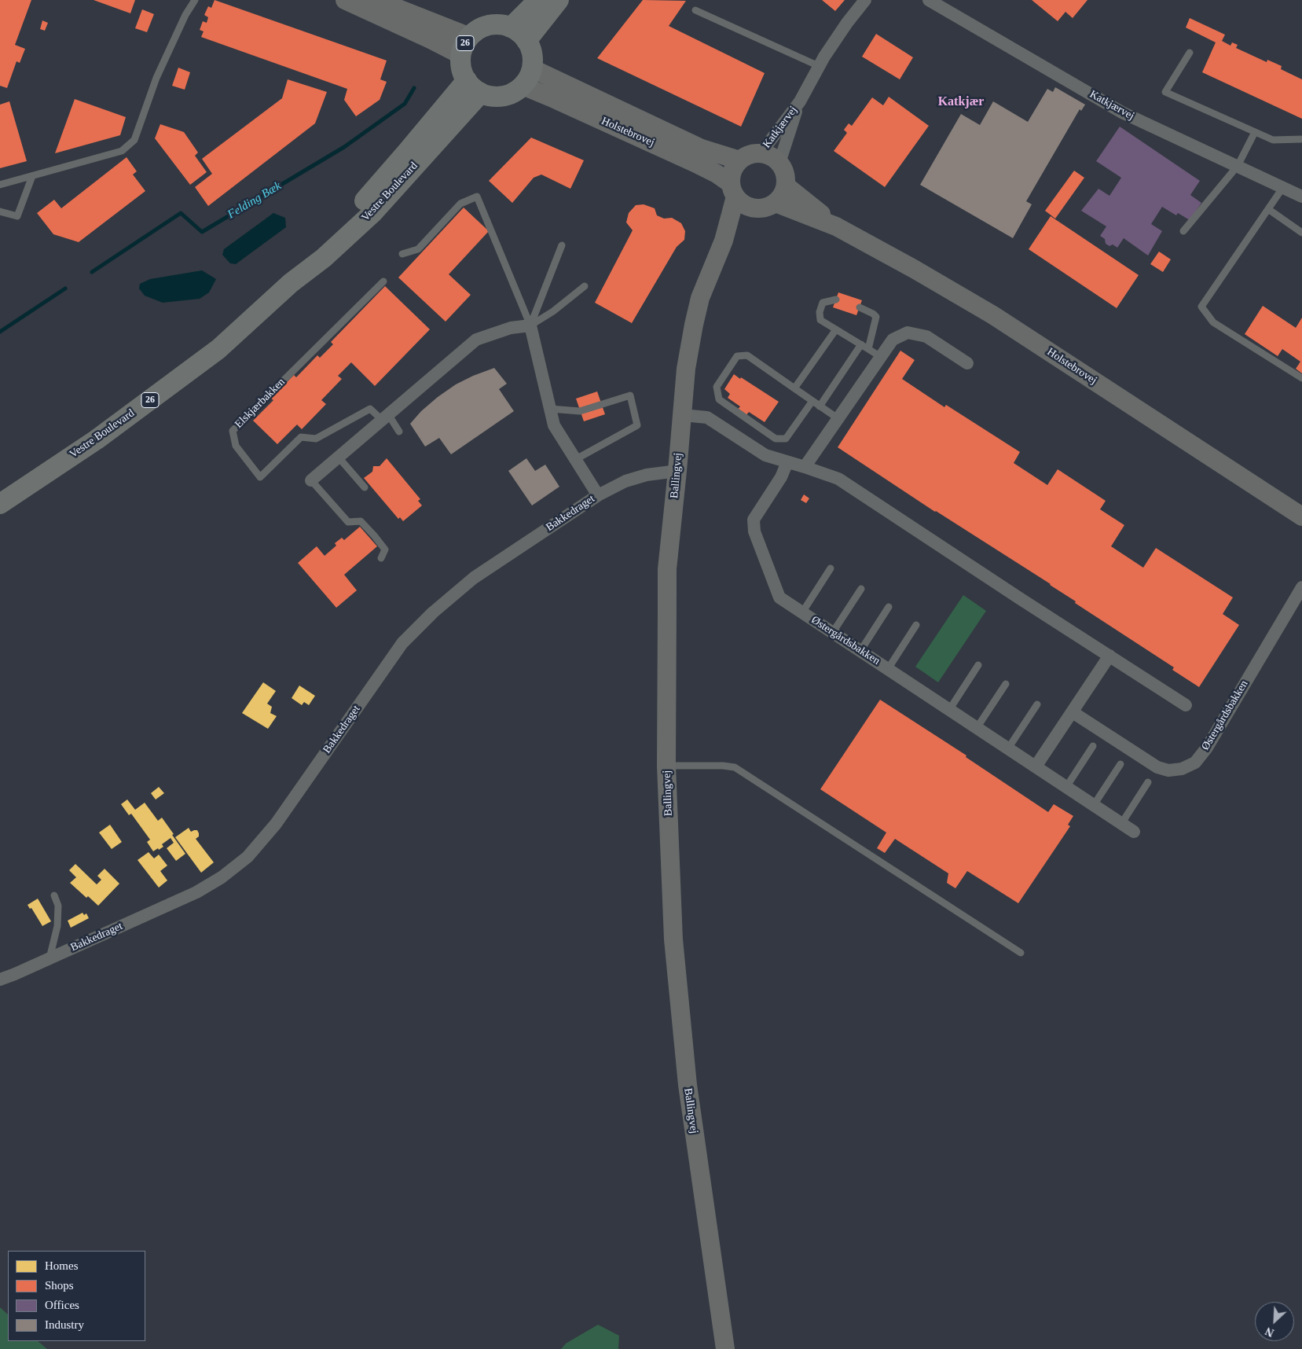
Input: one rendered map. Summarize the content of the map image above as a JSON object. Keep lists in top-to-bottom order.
{
  "streets": {
    "main road": [
      "26",
      "Holstebrovej",
      "Vestre Boulevard",
      "Ballingvej"
    ],
    "street": ["Katkjærvej", "Bakkedraget", "Østergårdsbakken"],
    "lane": ["Elskjærbakken"]
  },
  "crossings": [
    ["26", "Holstebrovej"],
    ["26", "Vestre Boulevard"],
    ["Katkjærvej", "Holstebrovej"],
    ["Katkjærvej", "Ballingvej"],
    ["Holstebrovej", "Vestre Boulevard"],
    ["Holstebrovej", "Ballingvej"],
    ["Ballingvej", "Bakkedraget"]
  ],
  "districts": ["Katkjær"],
  "water": ["Felding Bæk"],
  "legend": [
    "Homes",
    "Shops",
    "Offices",
    "Industry"
  ],
  "north": "bottom left"
}
